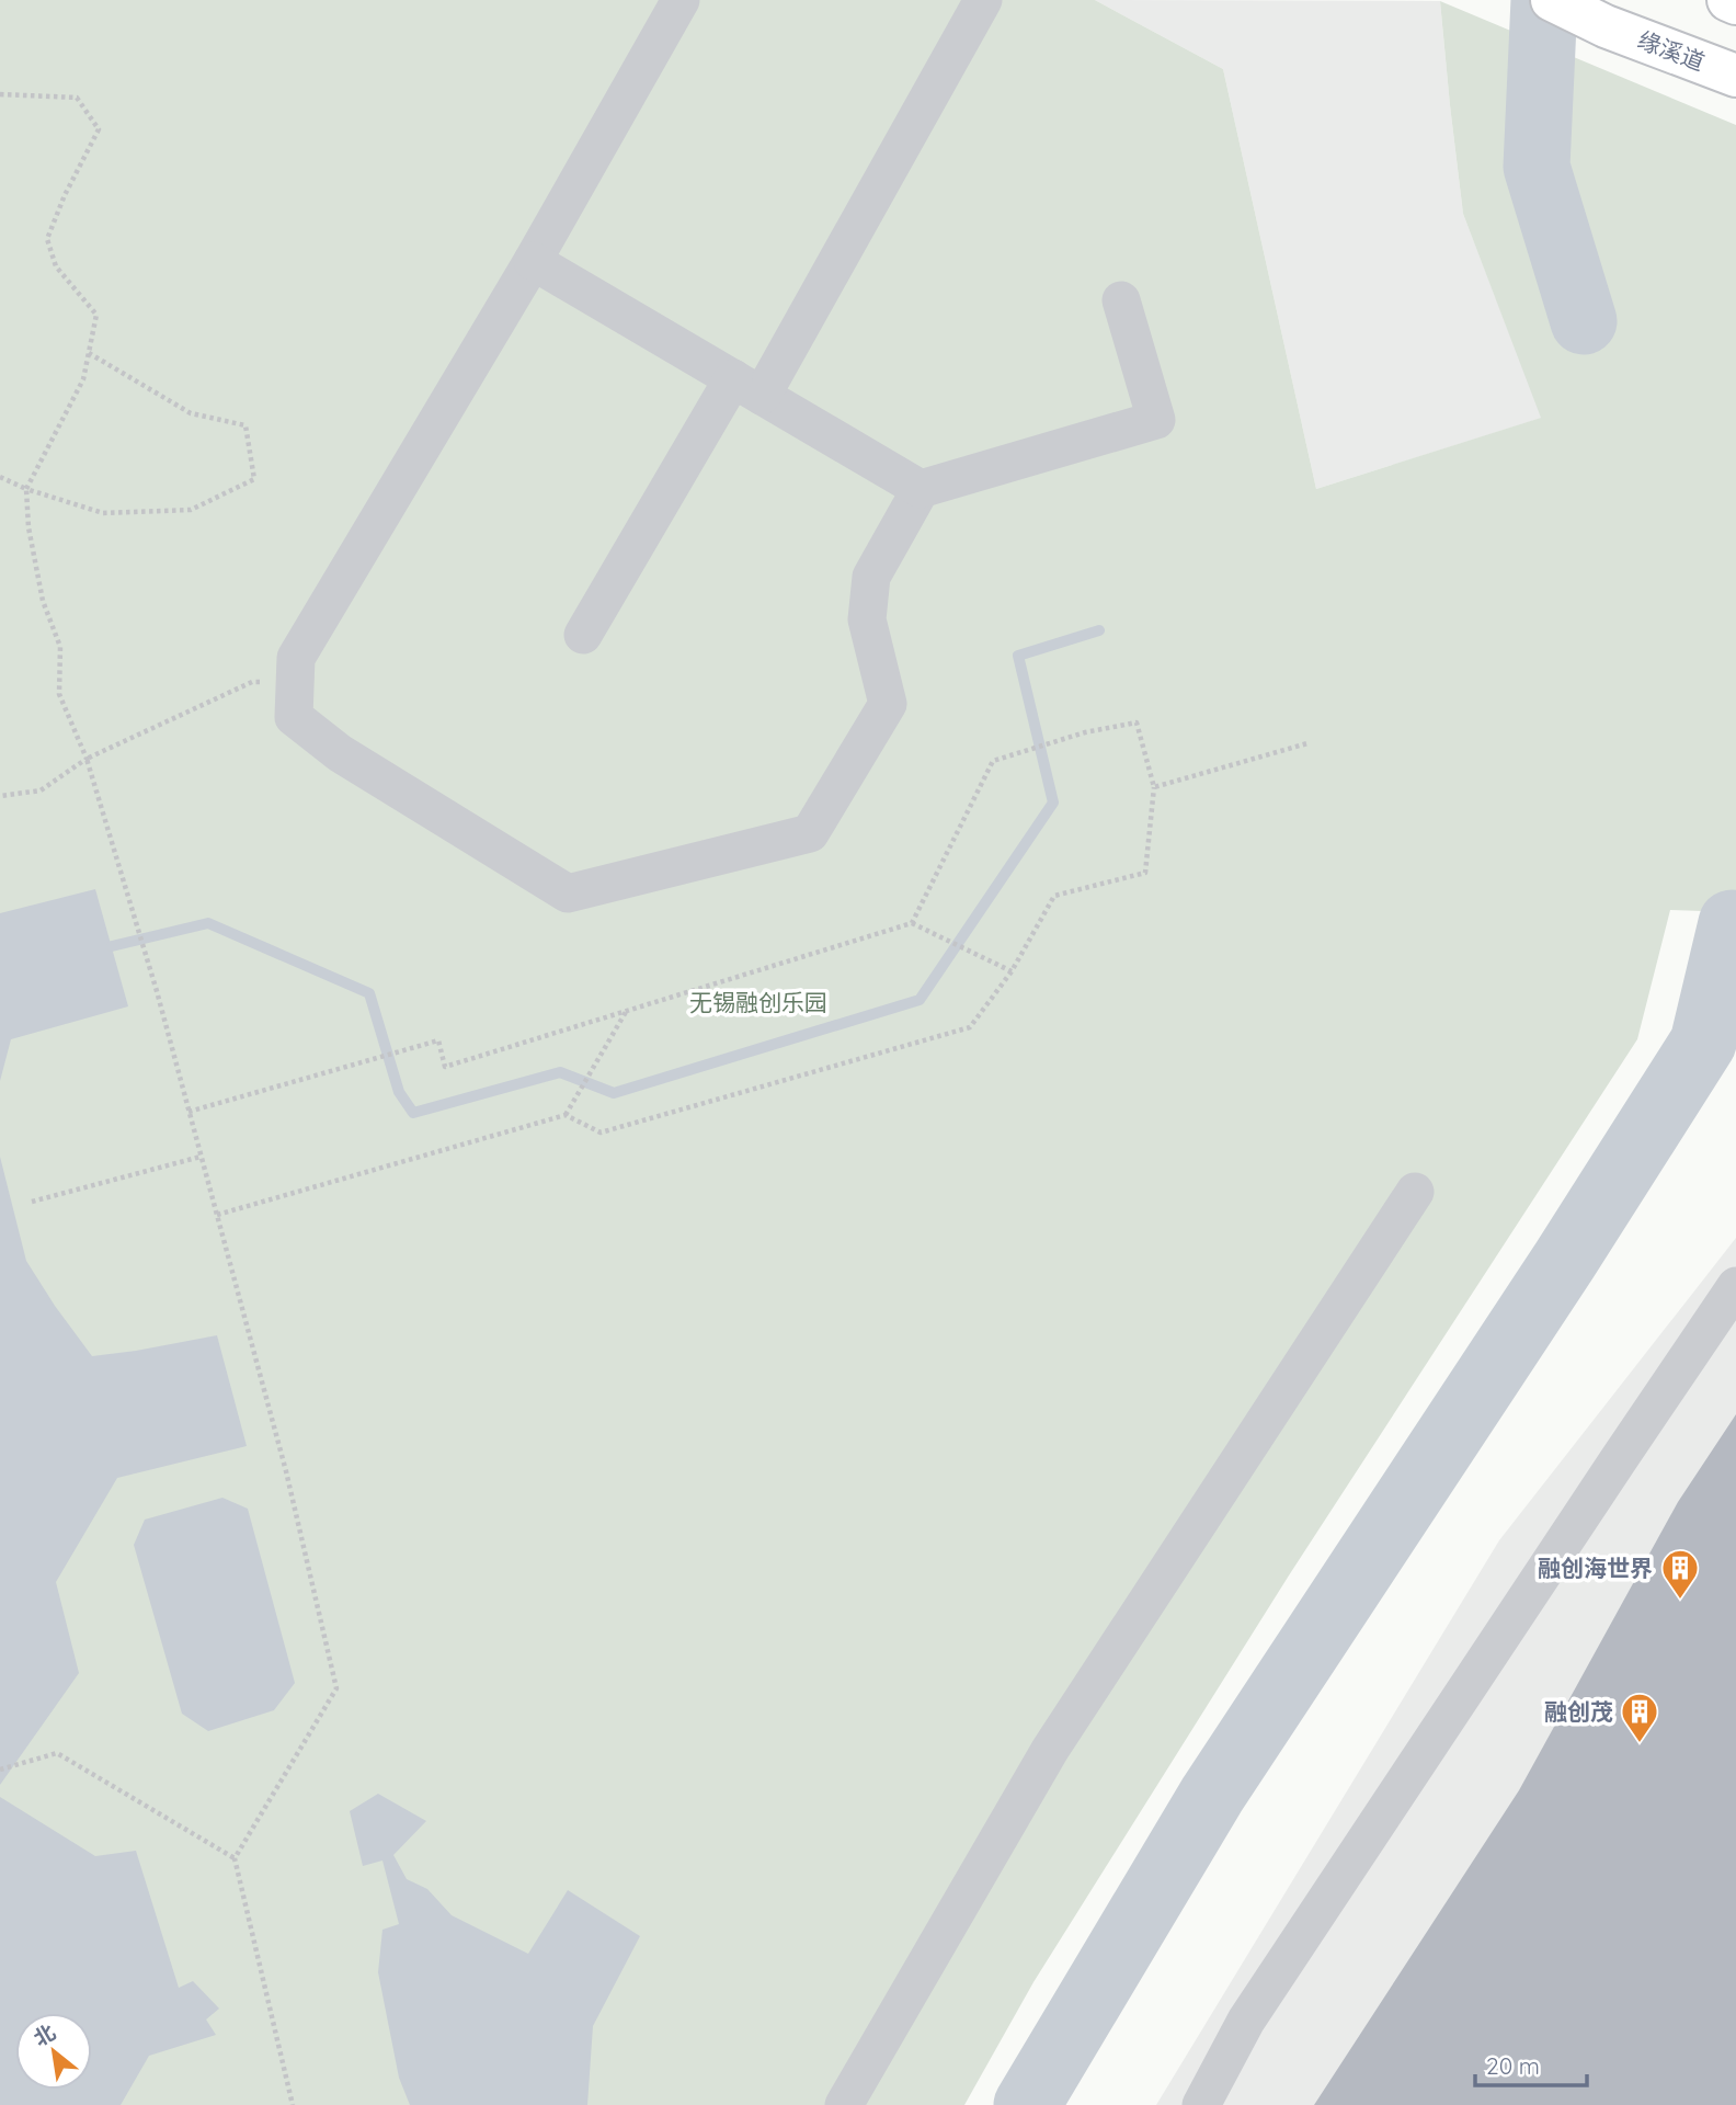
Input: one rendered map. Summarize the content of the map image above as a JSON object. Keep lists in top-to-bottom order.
{
  "streets": {
    "main road": ["缘溪道"]
  },
  "parks": ["无锡融创乐园"],
  "places": {
    "building": ["融创海世界", "融创茂"]
  },
  "scale_bar": "20 m",
  "north": "top left"
}
